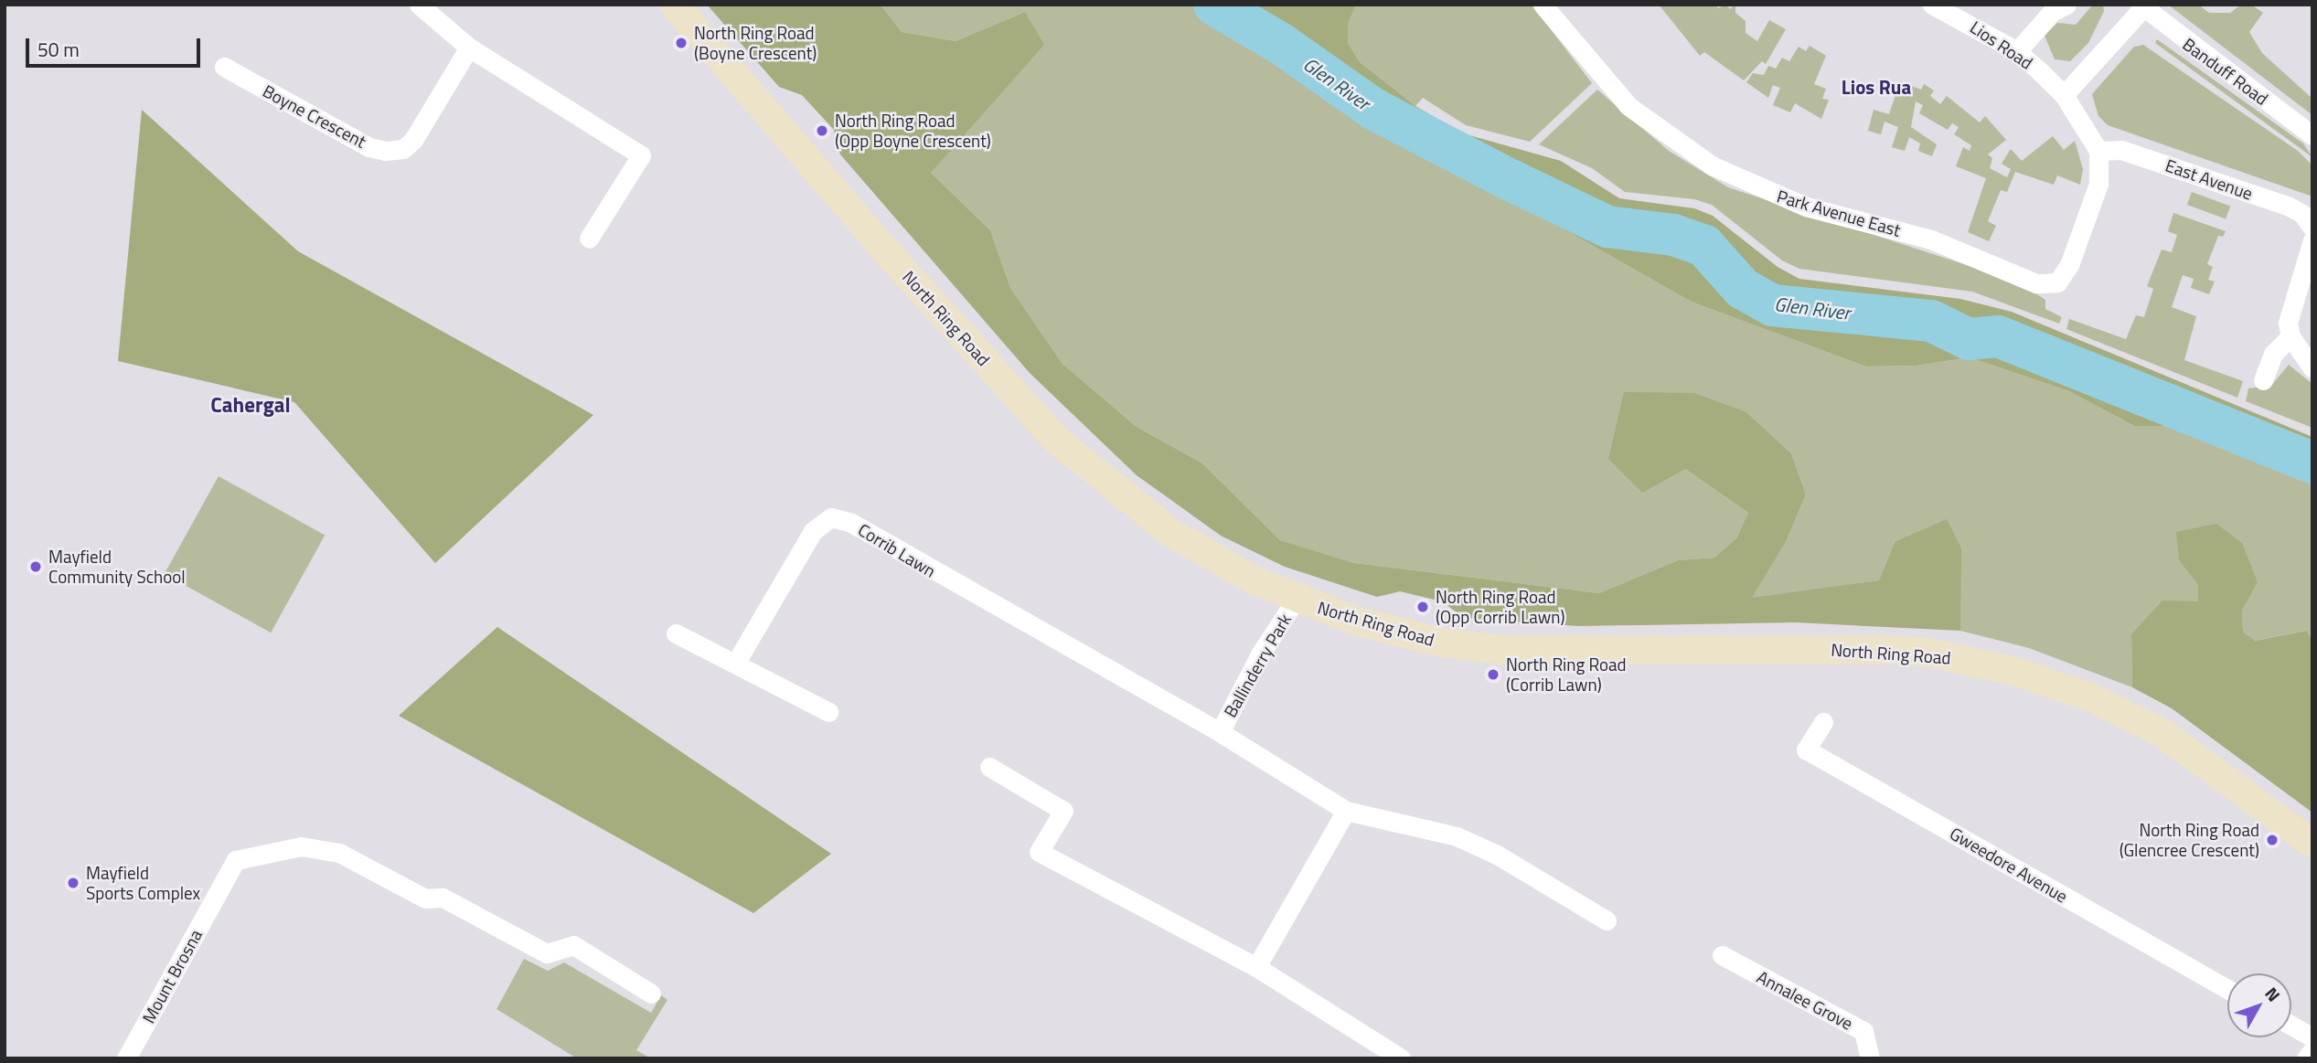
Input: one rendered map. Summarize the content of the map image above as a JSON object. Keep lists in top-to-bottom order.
{
  "streets": {
    "main road": ["North Ring Road"],
    "street": [
      "Lios Road",
      "Banduff Road",
      "Boyne Crescent",
      "East Avenue",
      "Park Avenue East",
      "Corrib Lawn",
      "Ballinderry Park",
      "Gweedore Avenue",
      "Mount Brosna",
      "Annalee Grove"
    ]
  },
  "crossings": [
    ["Lios Road", "East Avenue"],
    ["Lios Road", "Park Avenue East"],
    ["East Avenue", "Park Avenue East"],
    ["North Ring Road", "Ballinderry Park"],
    ["Corrib Lawn", "Ballinderry Park"]
  ],
  "districts": ["Lios Rua", "Cahergal"],
  "water": ["Glen River"],
  "places": [
    "North Ring Road (Boyne Crescent)",
    "North Ring Road (Opp Boyne Crescent)",
    "Mayfield Community School",
    "North Ring Road (Opp Corrib Lawn)",
    "North Ring Road (Corrib Lawn)",
    "North Ring Road (Glencree Crescent)",
    "Mayfield Sports Complex"
  ],
  "scale_bar": "50 m",
  "north": "top right"
}
